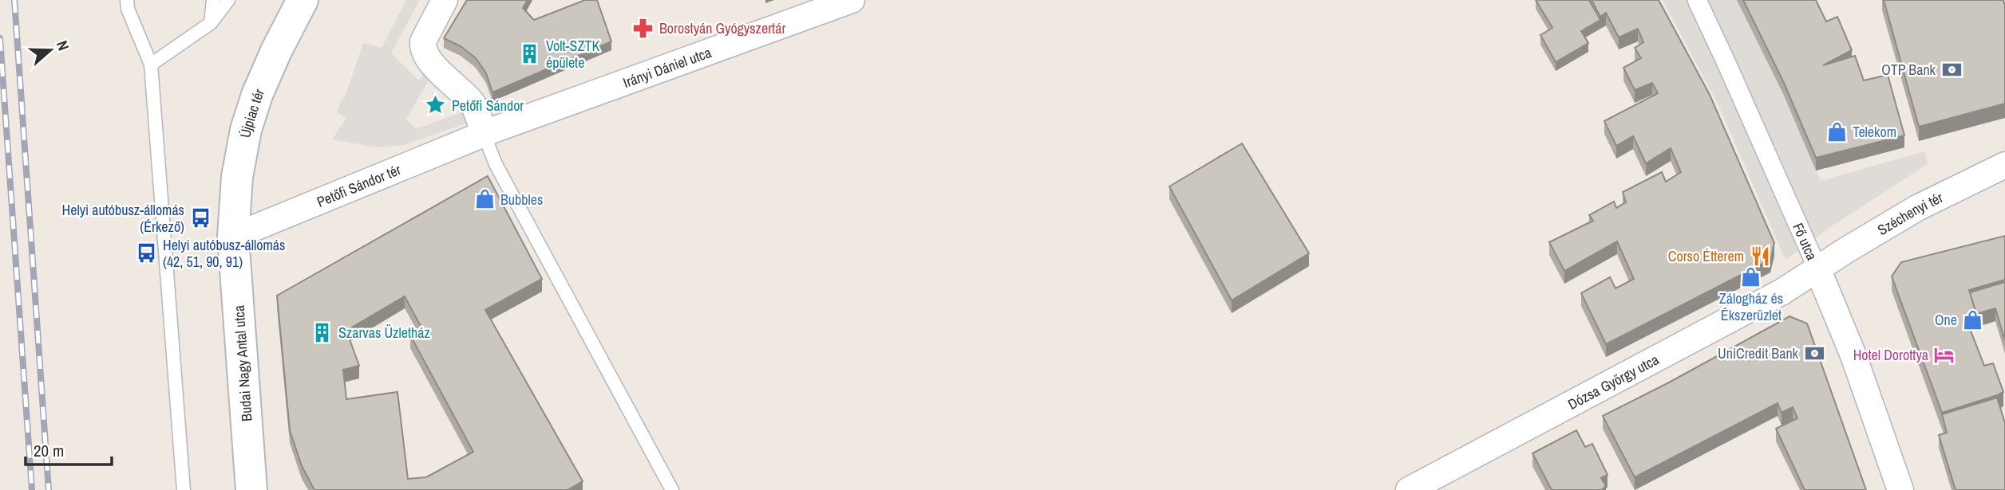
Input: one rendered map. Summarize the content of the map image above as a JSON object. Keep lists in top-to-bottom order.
{
  "streets": {
    "street": [
      "Irányi Dániel utca",
      "Újpiac tér",
      "Petőfi Sándor tér",
      "Széchenyi tér",
      "Fő utca",
      "Budai Nagy Antal utca",
      "Dózsa György utca"
    ]
  },
  "crossings": [
    ["Irányi Dániel utca", "Petőfi Sándor tér"],
    ["Újpiac tér", "Petőfi Sándor tér"],
    ["Újpiac tér", "Budai Nagy Antal utca"],
    ["Petőfi Sándor tér", "Budai Nagy Antal utca"],
    ["Széchenyi tér", "Fő utca"],
    ["Széchenyi tér", "Dózsa György utca"],
    ["Fő utca", "Dózsa György utca"]
  ],
  "places": {
    "pharmacy": ["Borostyán Gyógyszertár"],
    "building": ["Volt-SZTK épülete", "Szarvas Üzletház"],
    "bank": ["OTP Bank", "UniCredit Bank"],
    "place": ["Petőfi Sándor"],
    "shop": [
      "Telekom",
      "Bubbles",
      "Zálogház és Ékszerüzlet",
      "One"
    ],
    "bus stop": ["Helyi autóbusz-állomás (Érkező)", "Helyi autóbusz-állomás (42, 51, 90, 91)"],
    "restaurant": ["Corso Étterem"],
    "hotel": ["Hotel Dorottya"]
  },
  "scale_bar": "20 m",
  "north": "right"
}
